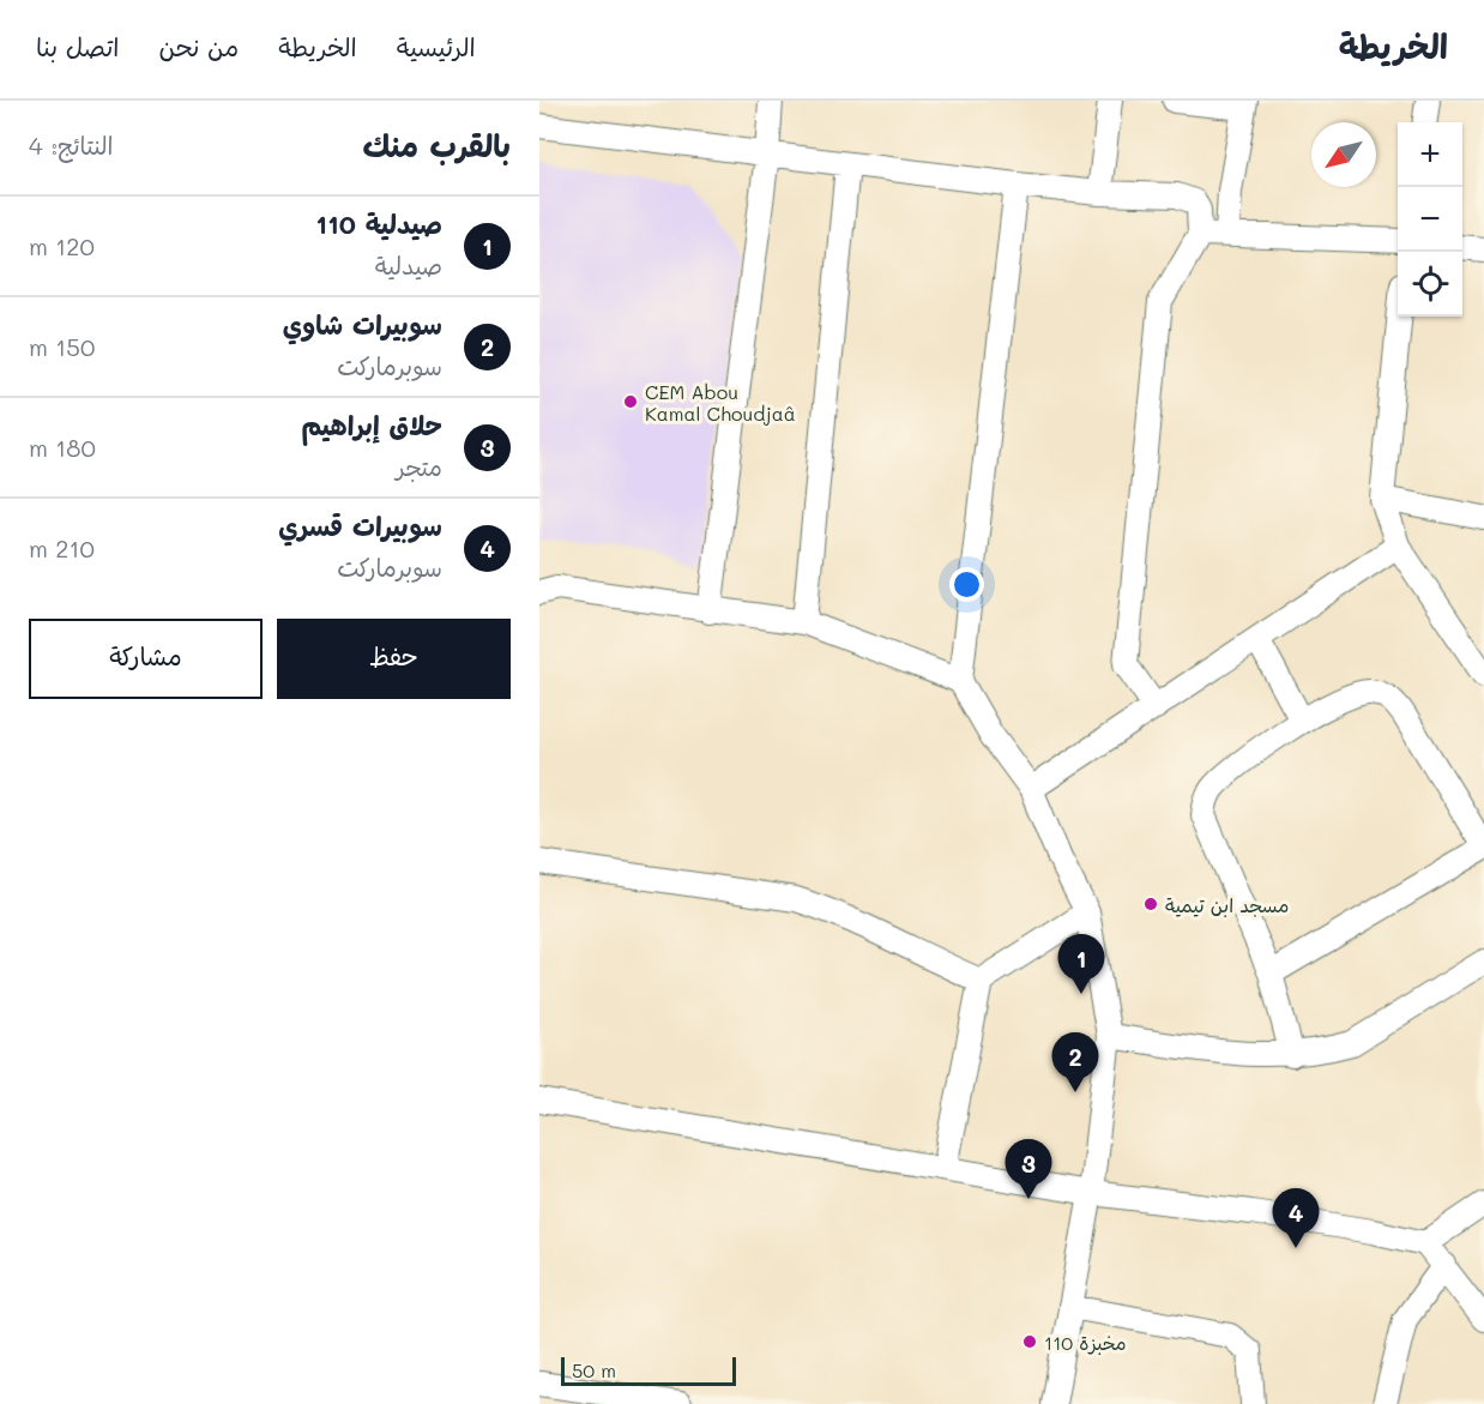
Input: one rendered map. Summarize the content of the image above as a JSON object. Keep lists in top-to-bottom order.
{
  "places": ["CEM Abou Kamal Choudjaâ", "مسجد ابن تيمية", "مخبزة 110"],
  "scale_bar": "50 m",
  "north": "bottom left",
  "page": {
    "header": "الخريطة",
    "nav": [
      "الرئيسية",
      "الخريطة",
      "من نحن",
      "اتصل بنا"
    ],
    "heading": ["بالقرب منك", "النتائج: 4"],
    "map_buttons": ["+", "−"],
    "list": [
      {
        "mark": "1",
        "name": "صيدلية 110",
        "note": "صيدلية",
        "value": "120 m"
      },
      {
        "mark": "2",
        "name": "سوبيرات شاوي",
        "note": "سوبرماركت",
        "value": "150 m"
      },
      {
        "mark": "3",
        "name": "حلاق إبراهيم",
        "note": "متجر",
        "value": "180 m"
      },
      {
        "mark": "4",
        "name": "سوبيرات قسري",
        "note": "سوبرماركت",
        "value": "210 m"
      }
    ],
    "buttons": ["حفظ", "مشاركة"],
    "pins": [
      "1",
      "2",
      "3",
      "4"
    ],
    "scale": "50 m"
  }
}
